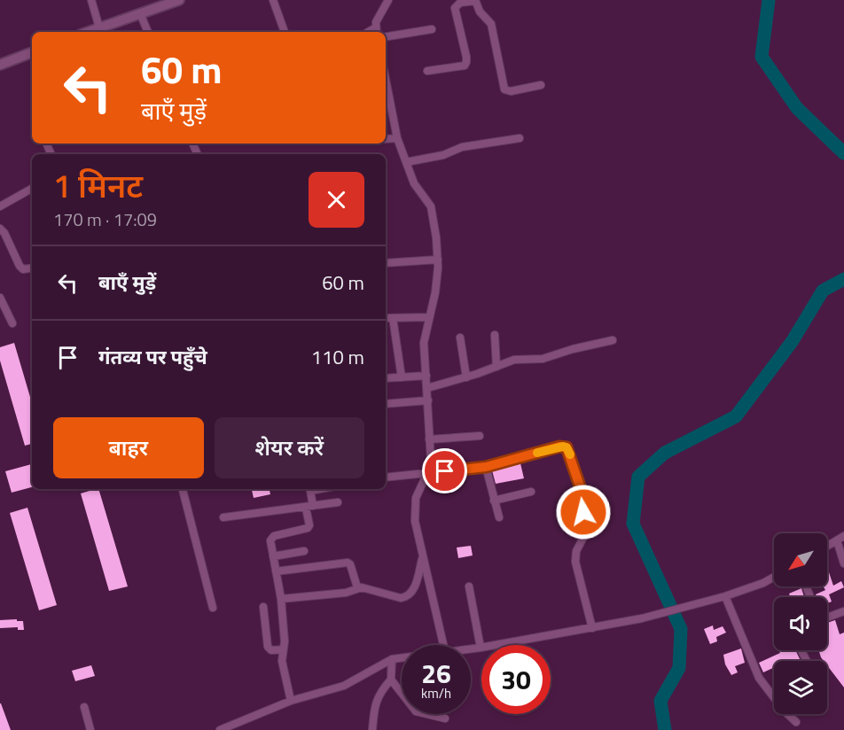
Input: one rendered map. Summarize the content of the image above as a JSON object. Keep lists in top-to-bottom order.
{
  "north": "bottom left",
  "page": {
    "turn": ["60 m", "बाएँ मुड़ें"],
    "heading": ["1 मिनट", "170 m · 17:09"],
    "list": [
      {
        "name": "बाएँ मुड़ें",
        "value": "60 m"
      },
      {
        "name": "गंतव्य पर पहुँचे",
        "value": "110 m"
      }
    ],
    "buttons": ["बाहर", "शेयर करें"],
    "speed": "26 km/h",
    "limit": "30"
  }
}
